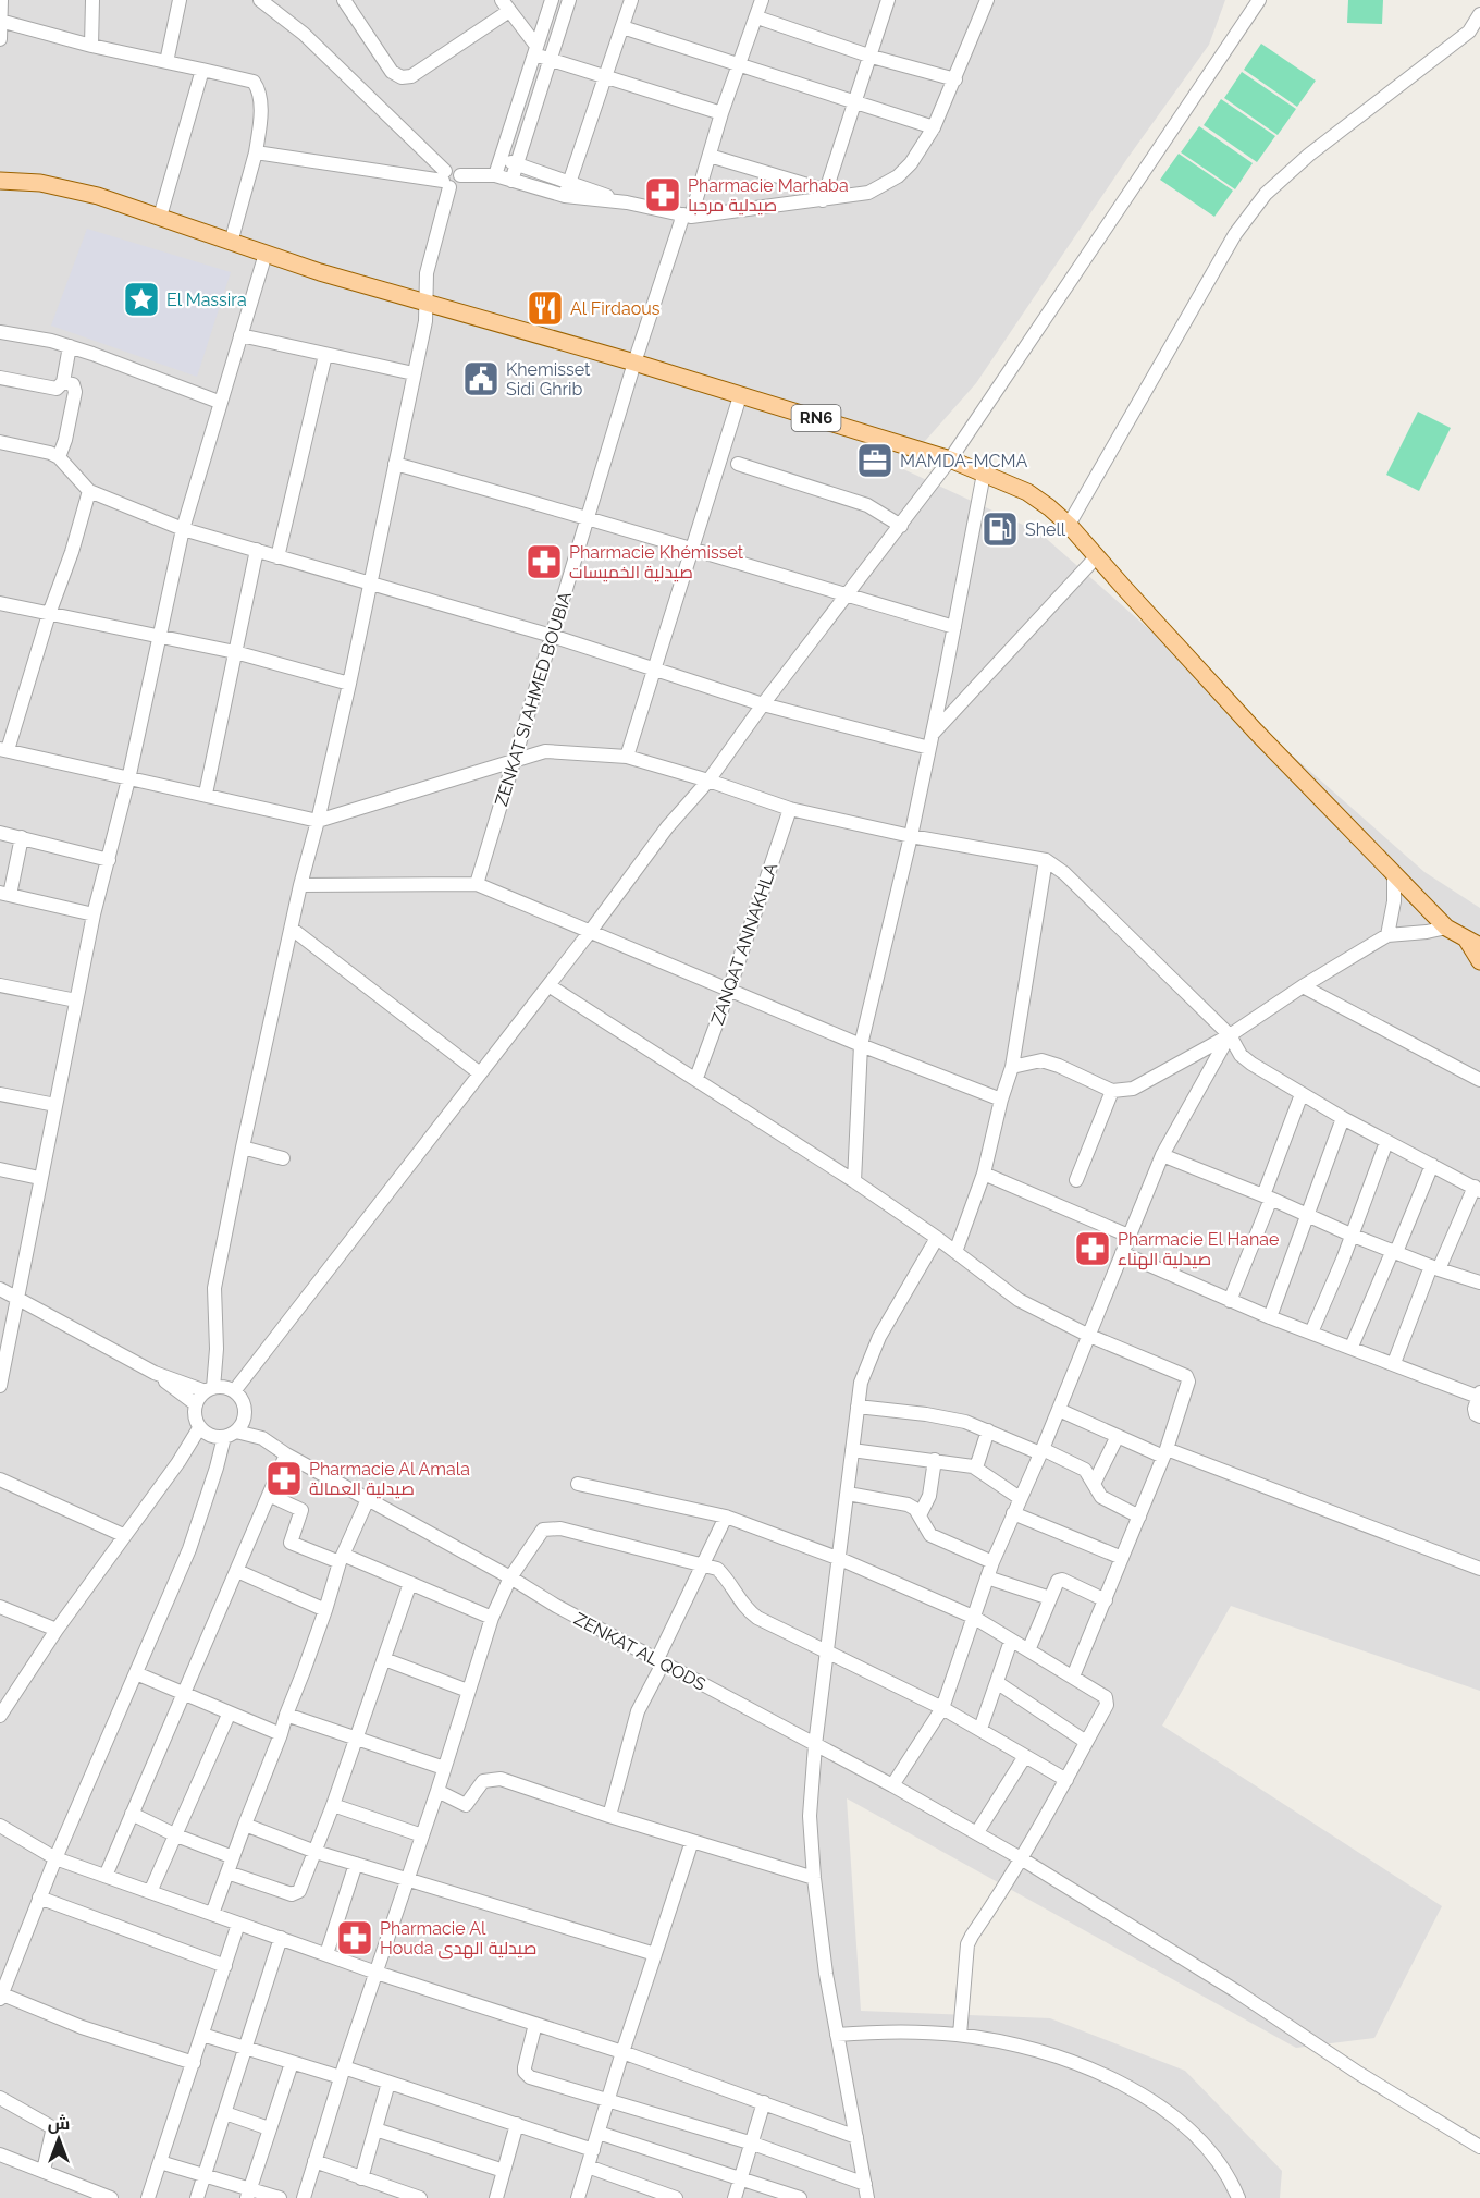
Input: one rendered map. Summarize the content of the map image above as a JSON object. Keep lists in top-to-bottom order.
{
  "streets": {
    "main road": ["RN6"],
    "street": ["ZENKAT SI AHMED BOUBIA", "ZANQAT ANNAKHLA", "ZENKAT AL QODS"]
  },
  "crossings": [
    ["RN6", "ZENKAT SI AHMED BOUBIA"]
  ],
  "places": {
    "pharmacy": [
      "Pharmacie Marhaba صيدلية مرحبا",
      "Pharmacie Khémisset صيدلية الخميسات",
      "Pharmacie El Hanae صيدلية الهناء",
      "Pharmacie Al Amala صيدلية العمالة",
      "Pharmacie Al Houda صيدلية الهدى"
    ],
    "place": ["El Massira"],
    "restaurant": ["Al Firdaous"],
    "public building": ["Khemisset Sidi Ghrib"],
    "office": ["MAMDA-MCMA"],
    "fuel station": ["Shell"]
  },
  "north": "top"
}
